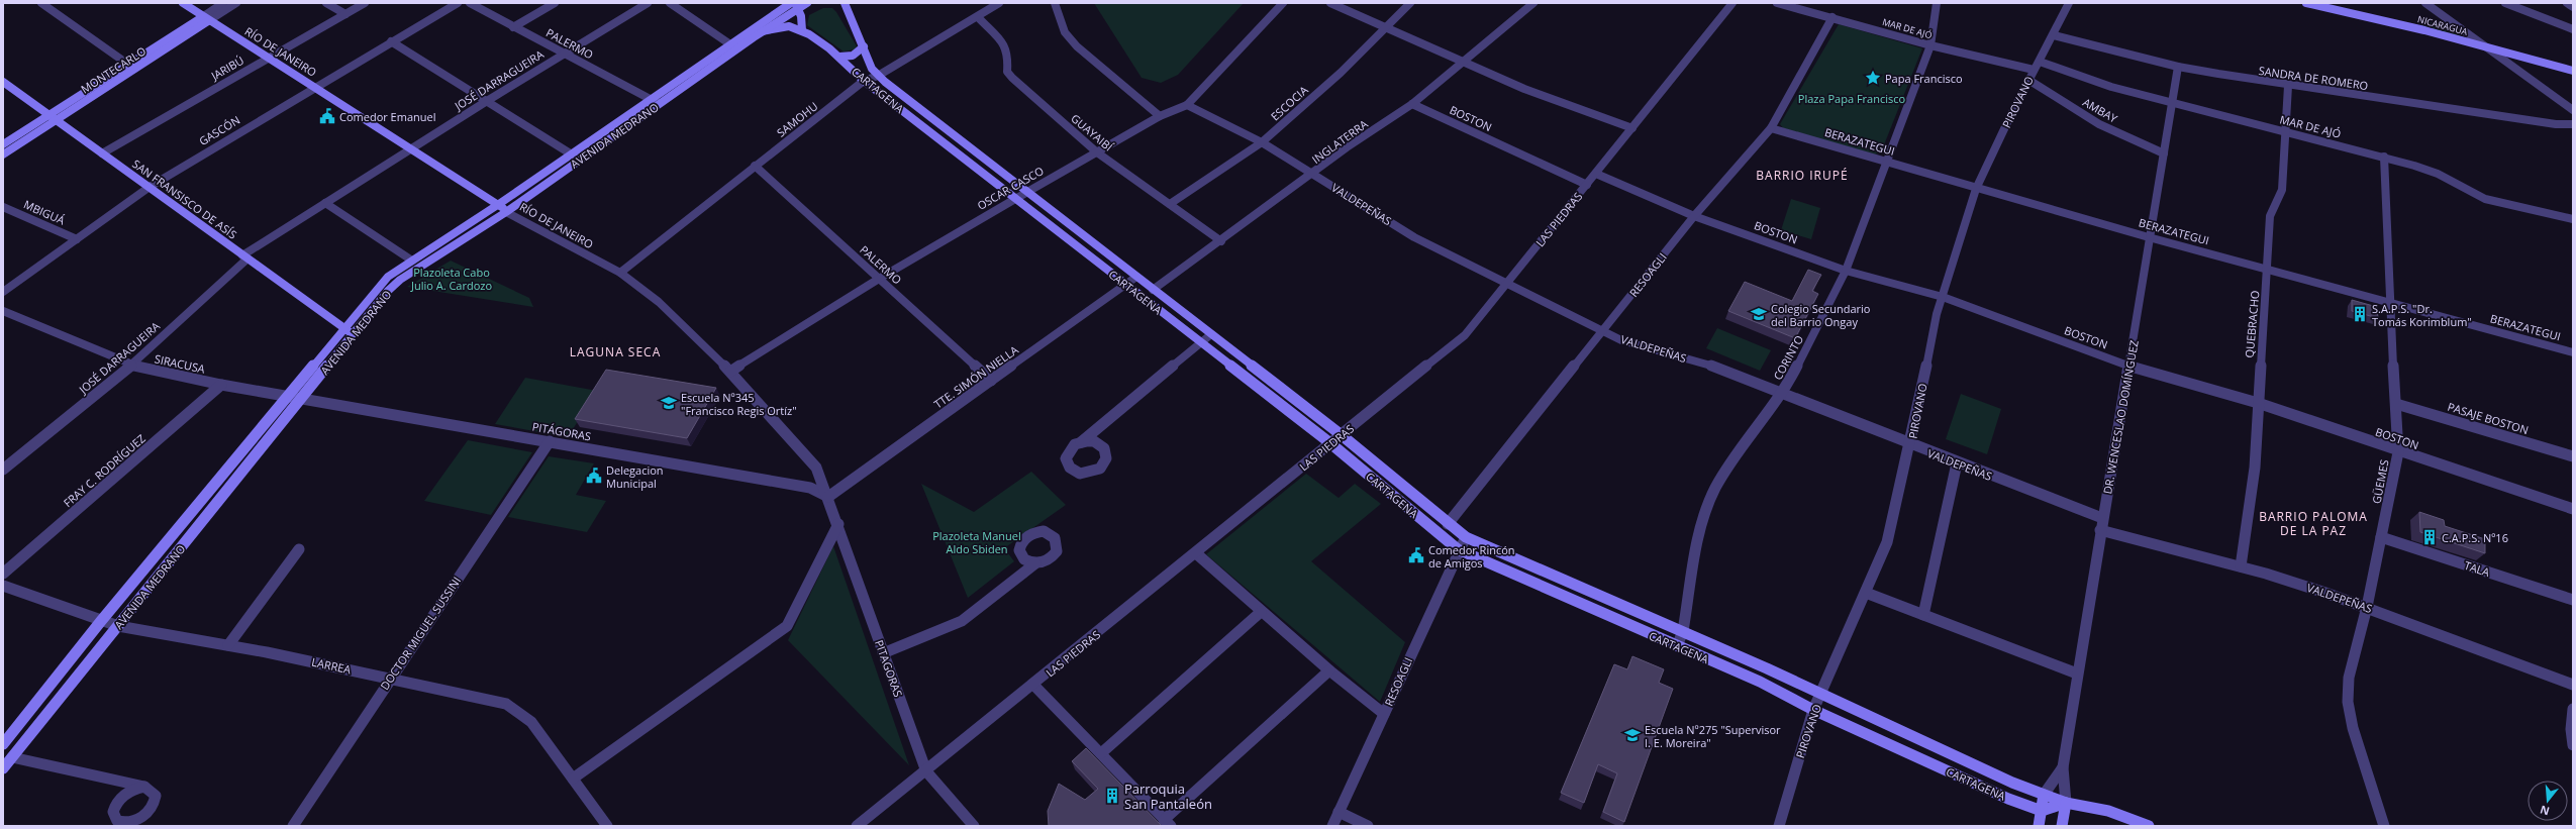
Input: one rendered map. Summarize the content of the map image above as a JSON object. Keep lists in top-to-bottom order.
{
  "streets": {
    "main road": [
      "NICARAGUA",
      "RÍO DE JANEIRO",
      "MONTECARLO",
      "CARTAGENA",
      "AVENIDA MEDRANO",
      "SAN FRANSISCO DE ASÍS"
    ],
    "street": [
      "MAR DE AJÓ",
      "PALERMO",
      "JARIBÚ",
      "SANDRA DE ROMERO",
      "JOSÉ DARRAGUEIRA",
      "PIROVANO",
      "ESCOCIA",
      "AMBAY",
      "BOSTON",
      "SAMOHU",
      "GASCÓN",
      "GUAYAIBÍ",
      "INGLATERRA",
      "BERAZATEGUI",
      "OSCAR CASCO",
      "VALDEPEÑAS",
      "MBIGUÁ",
      "LAS PIEDRAS",
      "RESOAGLI",
      "QUEBRACHO",
      "CORINTO",
      "SIRACUSA",
      "TTE. SIMÓN NIELLA",
      "DR. WENCESLAO DOMÍNGUEZ",
      "PASAJE BOSTON",
      "PITÁGORAS",
      "FRAY C. RODRÍGUEZ",
      "GÜEMES",
      "TALA",
      "DOCTOR MIGUEL SUSSINI",
      "LARREA",
      "PITAGORAS"
    ]
  },
  "crossings": [
    ["MAR DE AJÓ", "PIROVANO"],
    ["MAR DE AJÓ", "RESOAGLI"],
    ["MAR DE AJÓ", "QUEBRACHO"],
    ["MAR DE AJÓ", "CORINTO"],
    ["MAR DE AJÓ", "DR. WENCESLAO DOMÍNGUEZ"],
    ["MAR DE AJÓ", "GÜEMES"],
    ["PALERMO", "JOSÉ DARRAGUEIRA"],
    ["PALERMO", "SAMOHU"],
    ["PALERMO", "AVENIDA MEDRANO"],
    ["PALERMO", "OSCAR CASCO"],
    ["PALERMO", "TTE. SIMÓN NIELLA"],
    ["RÍO DE JANEIRO", "JARIBÚ"],
    ["RÍO DE JANEIRO", "MONTECARLO"],
    ["RÍO DE JANEIRO", "JOSÉ DARRAGUEIRA"],
    ["RÍO DE JANEIRO", "SAMOHU"],
    ["RÍO DE JANEIRO", "GASCÓN"],
    ["RÍO DE JANEIRO", "AVENIDA MEDRANO"],
    ["RÍO DE JANEIRO", "OSCAR CASCO"],
    ["RÍO DE JANEIRO", "TTE. SIMÓN NIELLA"],
    ["RÍO DE JANEIRO", "PITÁGORAS"],
    ["RÍO DE JANEIRO", "PITAGORAS"],
    ["JARIBÚ", "SAN FRANSISCO DE ASÍS"],
    ["MONTECARLO", "SAN FRANSISCO DE ASÍS"],
    ["SANDRA DE ROMERO", "PIROVANO"],
    ["SANDRA DE ROMERO", "QUEBRACHO"],
    ["SANDRA DE ROMERO", "DR. WENCESLAO DOMÍNGUEZ"],
    ["JOSÉ DARRAGUEIRA", "SAN FRANSISCO DE ASÍS"],
    ["JOSÉ DARRAGUEIRA", "SIRACUSA"],
    ["CARTAGENA", "PIROVANO"],
    ["CARTAGENA", "SAMOHU"],
    ["CARTAGENA", "AVENIDA MEDRANO"],
    ["CARTAGENA", "INGLATERRA"],
    ["CARTAGENA", "OSCAR CASCO"],
    ["CARTAGENA", "LAS PIEDRAS"],
    ["CARTAGENA", "RESOAGLI"],
    ["CARTAGENA", "CORINTO"],
    ["CARTAGENA", "TTE. SIMÓN NIELLA"],
    ["CARTAGENA", "DR. WENCESLAO DOMÍNGUEZ"],
    ["PIROVANO", "AMBAY"],
    ["PIROVANO", "BOSTON"],
    ["PIROVANO", "BERAZATEGUI"],
    ["PIROVANO", "VALDEPEÑAS"],
    ["ESCOCIA", "GUAYAIBÍ"],
    ["ESCOCIA", "VALDEPEÑAS"],
    ["AMBAY", "DR. WENCESLAO DOMÍNGUEZ"],
    ["BOSTON", "INGLATERRA"],
    ["BOSTON", "LAS PIEDRAS"],
    ["BOSTON", "RESOAGLI"],
    ["BOSTON", "QUEBRACHO"],
    ["BOSTON", "CORINTO"],
    ["BOSTON", "DR. WENCESLAO DOMÍNGUEZ"],
    ["BOSTON", "GÜEMES"],
    ["SAMOHU", "GUAYAIBÍ"],
    ["GASCÓN", "SAN FRANSISCO DE ASÍS"],
    ["GASCÓN", "MBIGUÁ"],
    ["GUAYAIBÍ", "INGLATERRA"],
    ["GUAYAIBÍ", "OSCAR CASCO"],
    ["AVENIDA MEDRANO", "SAN FRANSISCO DE ASÍS"],
    ["AVENIDA MEDRANO", "SIRACUSA"],
    ["AVENIDA MEDRANO", "PITÁGORAS"],
    ["AVENIDA MEDRANO", "LARREA"],
    ["INGLATERRA", "VALDEPEÑAS"],
    ["BERAZATEGUI", "RESOAGLI"],
    ["BERAZATEGUI", "QUEBRACHO"],
    ["BERAZATEGUI", "CORINTO"],
    ["BERAZATEGUI", "DR. WENCESLAO DOMÍNGUEZ"],
    ["BERAZATEGUI", "GÜEMES"],
    ["OSCAR CASCO", "VALDEPEÑAS"],
    ["VALDEPEÑAS", "LAS PIEDRAS"],
    ["VALDEPEÑAS", "RESOAGLI"],
    ["VALDEPEÑAS", "QUEBRACHO"],
    ["VALDEPEÑAS", "CORINTO"],
    ["VALDEPEÑAS", "DR. WENCESLAO DOMÍNGUEZ"],
    ["VALDEPEÑAS", "GÜEMES"],
    ["LAS PIEDRAS", "PITAGORAS"],
    ["SIRACUSA", "PITÁGORAS"],
    ["SIRACUSA", "FRAY C. RODRÍGUEZ"],
    ["TTE. SIMÓN NIELLA", "PITÁGORAS"],
    ["TTE. SIMÓN NIELLA", "PITAGORAS"],
    ["PASAJE BOSTON", "GÜEMES"],
    ["PITÁGORAS", "DOCTOR MIGUEL SUSSINI"],
    ["PITÁGORAS", "PITAGORAS"],
    ["GÜEMES", "TALA"],
    ["DOCTOR MIGUEL SUSSINI", "LARREA"]
  ],
  "districts": ["BARRIO IRUPÉ", "LAGUNA SECA", "BARRIO PALOMA DE LA PAZ"],
  "parks": ["Plaza Papa Francisco", "Plazoleta Cabo Julio A. Cardozo", "Plazoleta Manuel Aldo Sbiden"],
  "places": {
    "place": ["Papa Francisco"],
    "public building": ["Comedor Emanuel", "Delegacion Municipal", "Comedor Rincón de Amigos"],
    "school or university": ["Colegio Secundario del Barrio Ongay", "Escuela Nº345 \"Francisco Regis Ortíz\"", "Escuela Nº275 \"Supervisor I. E. Moreira\""],
    "building": ["S.A.P.S. \"Dr. Tomás Korimblum\"", "C.A.P.S. Nº16", "Parroquia San Pantaleón"]
  },
  "north": "bottom"
}
